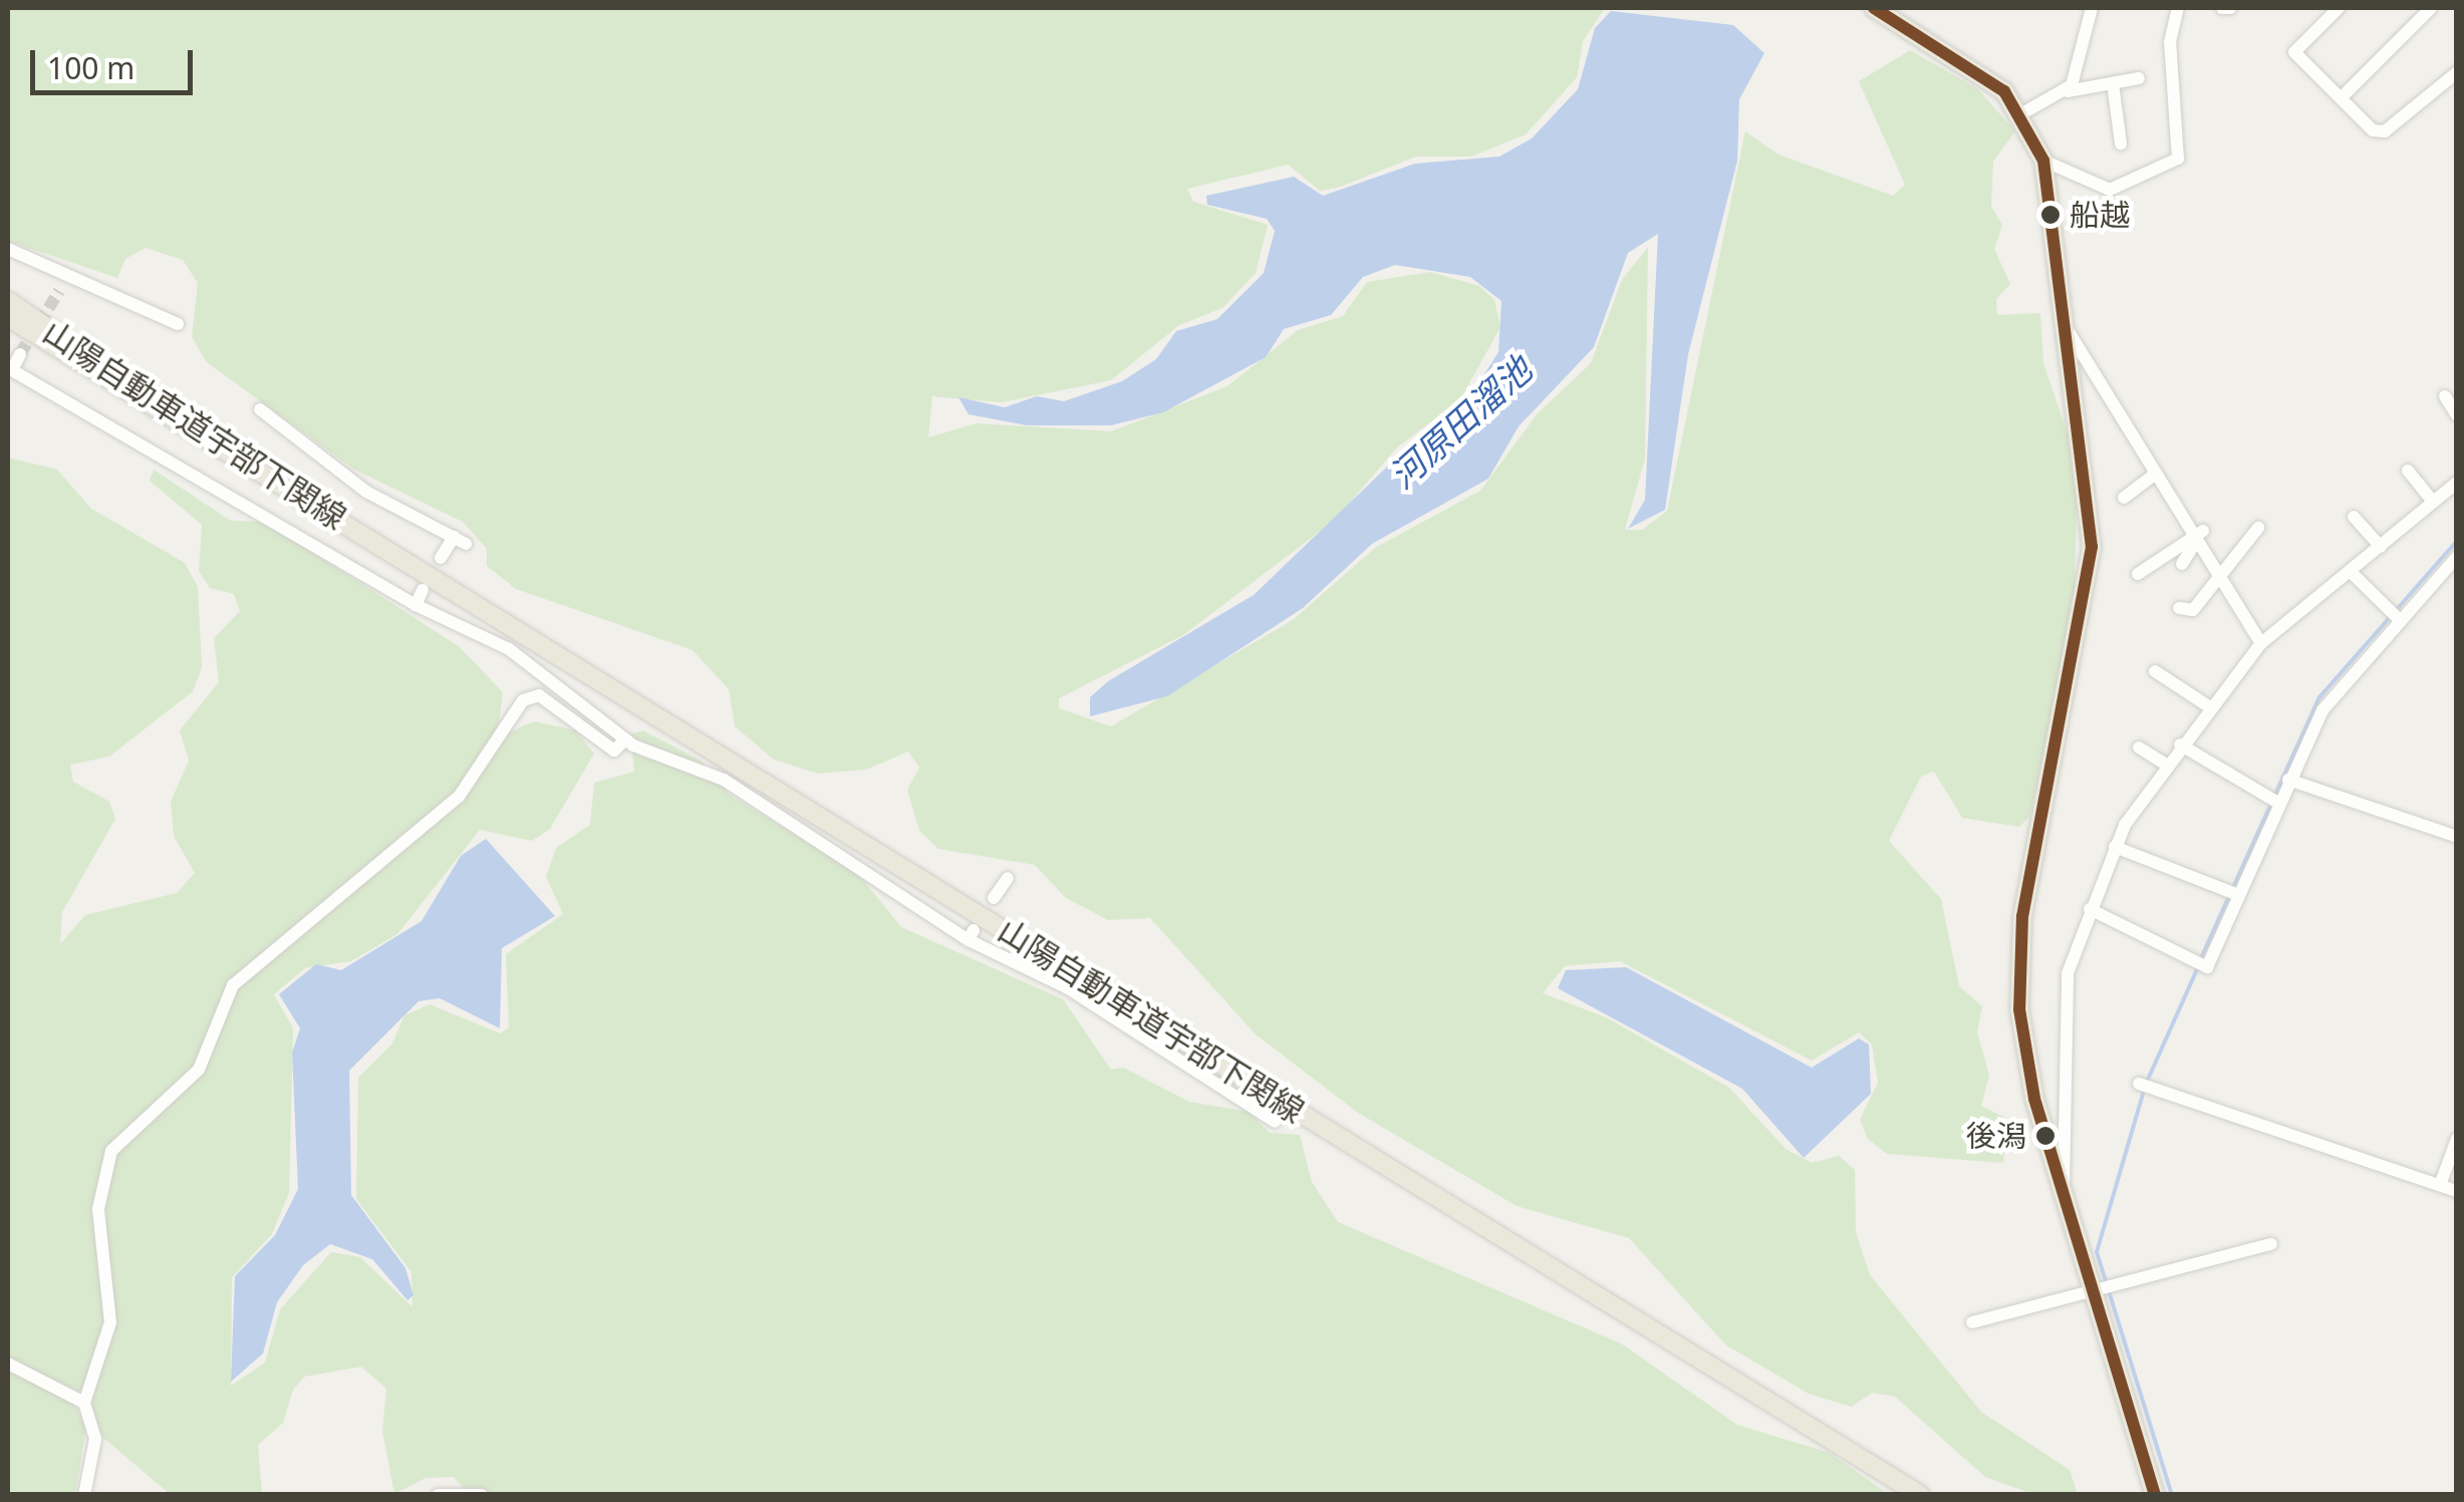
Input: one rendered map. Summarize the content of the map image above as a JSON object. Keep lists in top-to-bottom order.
{
  "streets": {
    "highway": ["山陽自動車道宇部下関線"]
  },
  "water": ["河原田溜池"],
  "places": ["船越", "後潟"],
  "scale_bar": "100 m"
}
